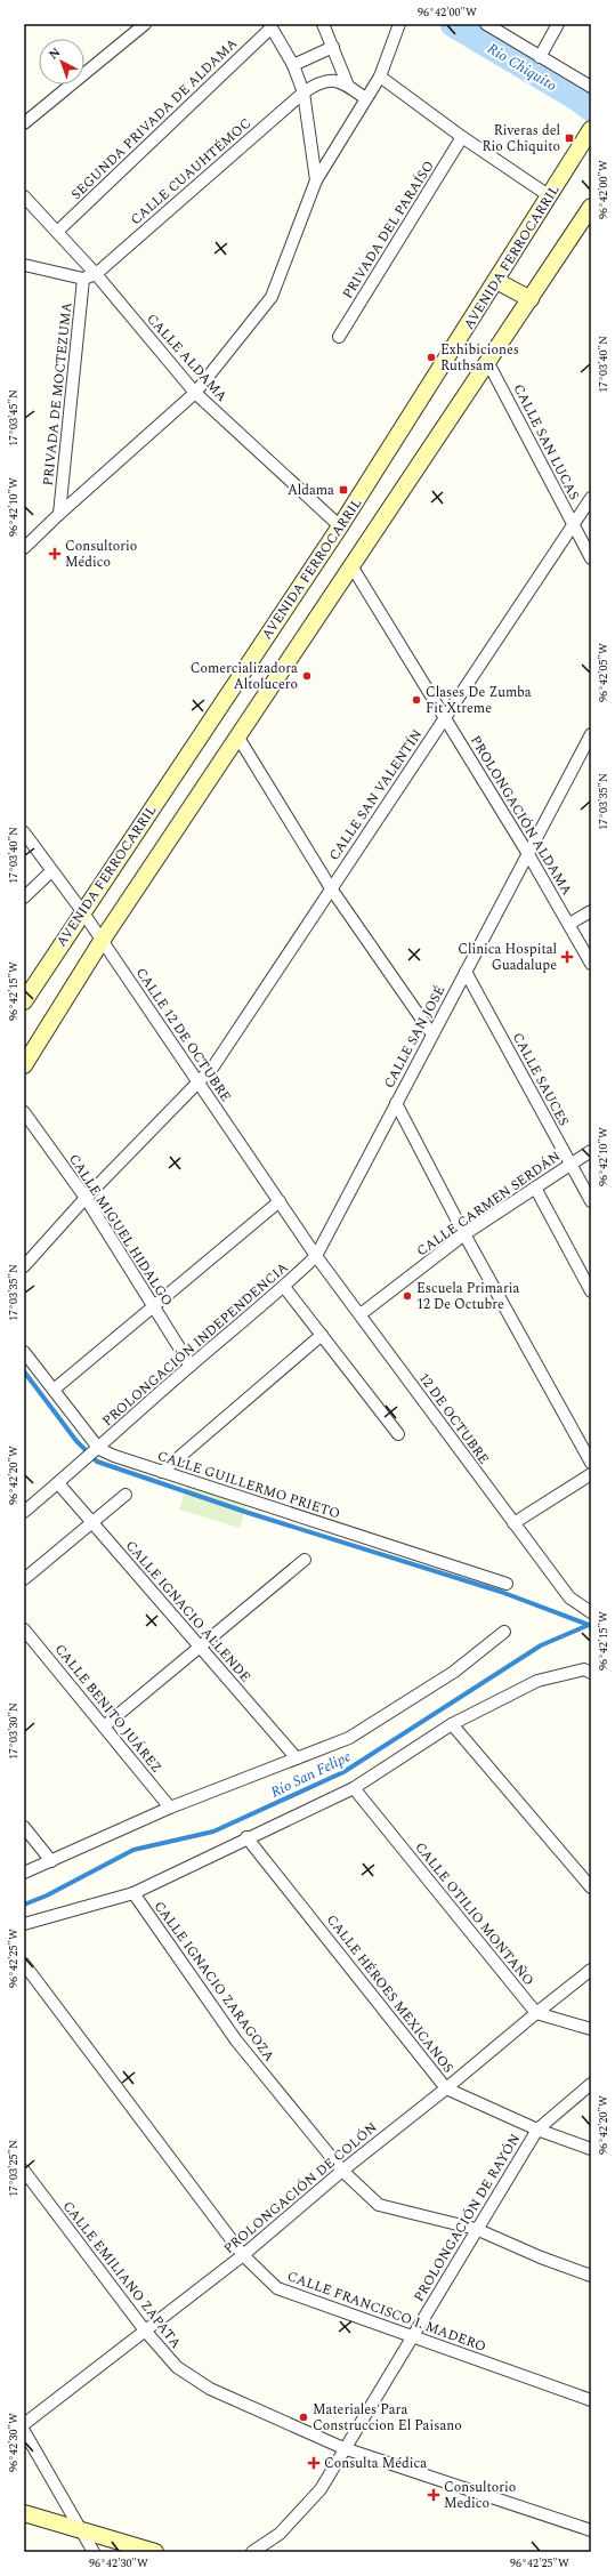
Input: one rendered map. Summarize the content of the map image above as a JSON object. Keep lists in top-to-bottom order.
{
  "streets": {
    "main road": ["AVENIDA FERROCARRIL"],
    "street": [
      "SEGUNDA PRIVADA DE ALDAMA",
      "CALLE CUAUHTÉMOC",
      "PRIVADA DEL PARAÍSO",
      "CALLE ALDAMA",
      "PRIVADA DE MOCTEZUMA",
      "CALLE SAN LUCAS",
      "CALLE SAN VALENTÍN",
      "PROLONGACIÓN ALDAMA",
      "CALLE 12 DE OCTUBRE",
      "CALLE SAN JOSÉ",
      "CALLE SAUCES",
      "CALLE CARMEN SERDÁN",
      "CALLE MIGUEL HIDALGO",
      "PROLONGACIÓN INDEPENDENCIA",
      "12 DE OCTUBRE",
      "CALLE GUILLERMO PRIETO",
      "CALLE IGNACIO ALLENDE",
      "CALLE BENITO JUÁREZ",
      "CALLE OTILIO MONTAÑO",
      "CALLE IGNACIO ZARAGOZA",
      "CALLE HÉROES MEXICANOS",
      "PROLONGACIÓN DE COLÓN",
      "PROLONGACIÓN DE RAYÓN",
      "CALLE EMILIANO ZAPATA",
      "CALLE FRANCISCO I. MADERO"
    ]
  },
  "crossings": [
    ["SEGUNDA PRIVADA DE ALDAMA", "CALLE ALDAMA"],
    ["CALLE CUAUHTÉMOC", "CALLE ALDAMA"],
    ["AVENIDA FERROCARRIL", "CALLE ALDAMA"],
    ["AVENIDA FERROCARRIL", "CALLE 12 DE OCTUBRE"],
    ["CALLE SAN LUCAS", "CALLE SAN VALENTÍN"],
    ["CALLE SAN VALENTÍN", "PROLONGACIÓN ALDAMA"],
    ["CALLE SAN VALENTÍN", "CALLE 12 DE OCTUBRE"],
    ["CALLE SAN VALENTÍN", "CALLE MIGUEL HIDALGO"],
    ["PROLONGACIÓN ALDAMA", "CALLE SAN JOSÉ"],
    ["CALLE 12 DE OCTUBRE", "CALLE SAN JOSÉ"],
    ["CALLE 12 DE OCTUBRE", "PROLONGACIÓN INDEPENDENCIA"],
    ["CALLE 12 DE OCTUBRE", "12 DE OCTUBRE"],
    ["CALLE SAN JOSÉ", "CALLE SAUCES"],
    ["CALLE SAN JOSÉ", "PROLONGACIÓN INDEPENDENCIA"],
    ["CALLE SAN JOSÉ", "12 DE OCTUBRE"],
    ["CALLE SAUCES", "CALLE CARMEN SERDÁN"],
    ["CALLE CARMEN SERDÁN", "12 DE OCTUBRE"],
    ["CALLE MIGUEL HIDALGO", "PROLONGACIÓN INDEPENDENCIA"],
    ["PROLONGACIÓN INDEPENDENCIA", "12 DE OCTUBRE"],
    ["PROLONGACIÓN INDEPENDENCIA", "CALLE GUILLERMO PRIETO"],
    ["PROLONGACIÓN INDEPENDENCIA", "CALLE IGNACIO ALLENDE"],
    ["CALLE OTILIO MONTAÑO", "PROLONGACIÓN DE COLÓN"],
    ["CALLE IGNACIO ZARAGOZA", "PROLONGACIÓN DE COLÓN"],
    ["CALLE IGNACIO ZARAGOZA", "PROLONGACIÓN DE RAYÓN"],
    ["CALLE HÉROES MEXICANOS", "PROLONGACIÓN DE COLÓN"],
    ["CALLE HÉROES MEXICANOS", "PROLONGACIÓN DE RAYÓN"],
    ["PROLONGACIÓN DE COLÓN", "CALLE EMILIANO ZAPATA"],
    ["PROLONGACIÓN DE COLÓN", "CALLE FRANCISCO I. MADERO"],
    ["PROLONGACIÓN DE RAYÓN", "CALLE EMILIANO ZAPATA"],
    ["PROLONGACIÓN DE RAYÓN", "CALLE FRANCISCO I. MADERO"]
  ],
  "water": ["Rio Chiquito", "Río San Felipe"],
  "places": {
    "transit": ["Riveras del Rio Chiquito", "Aldama"],
    "other": [
      "Exhibiciones Ruthsam",
      "Comercializadora Altolucero",
      "Clases De Zumba Fit Xtreme",
      "Escuela Primaria 12 De Octubre",
      "Materiales Para Construccion El Paisano"
    ],
    "health": [
      "Consultorio Médico",
      "Clinica Hospital Guadalupe",
      "Consulta Médica",
      "Consultorio Medico"
    ]
  },
  "north": "top left",
  "coordinates": [
    "96°42'00\"W",
    "17°03'40\"N",
    "17°03'45\"N",
    "96°42'10\"W",
    "96°42'05\"W",
    "17°03'35\"N",
    "96°42'15\"W",
    "96°42'20\"W",
    "17°03'30\"N",
    "96°42'25\"W",
    "17°03'25\"N",
    "96°42'30\"W"
  ]
}
